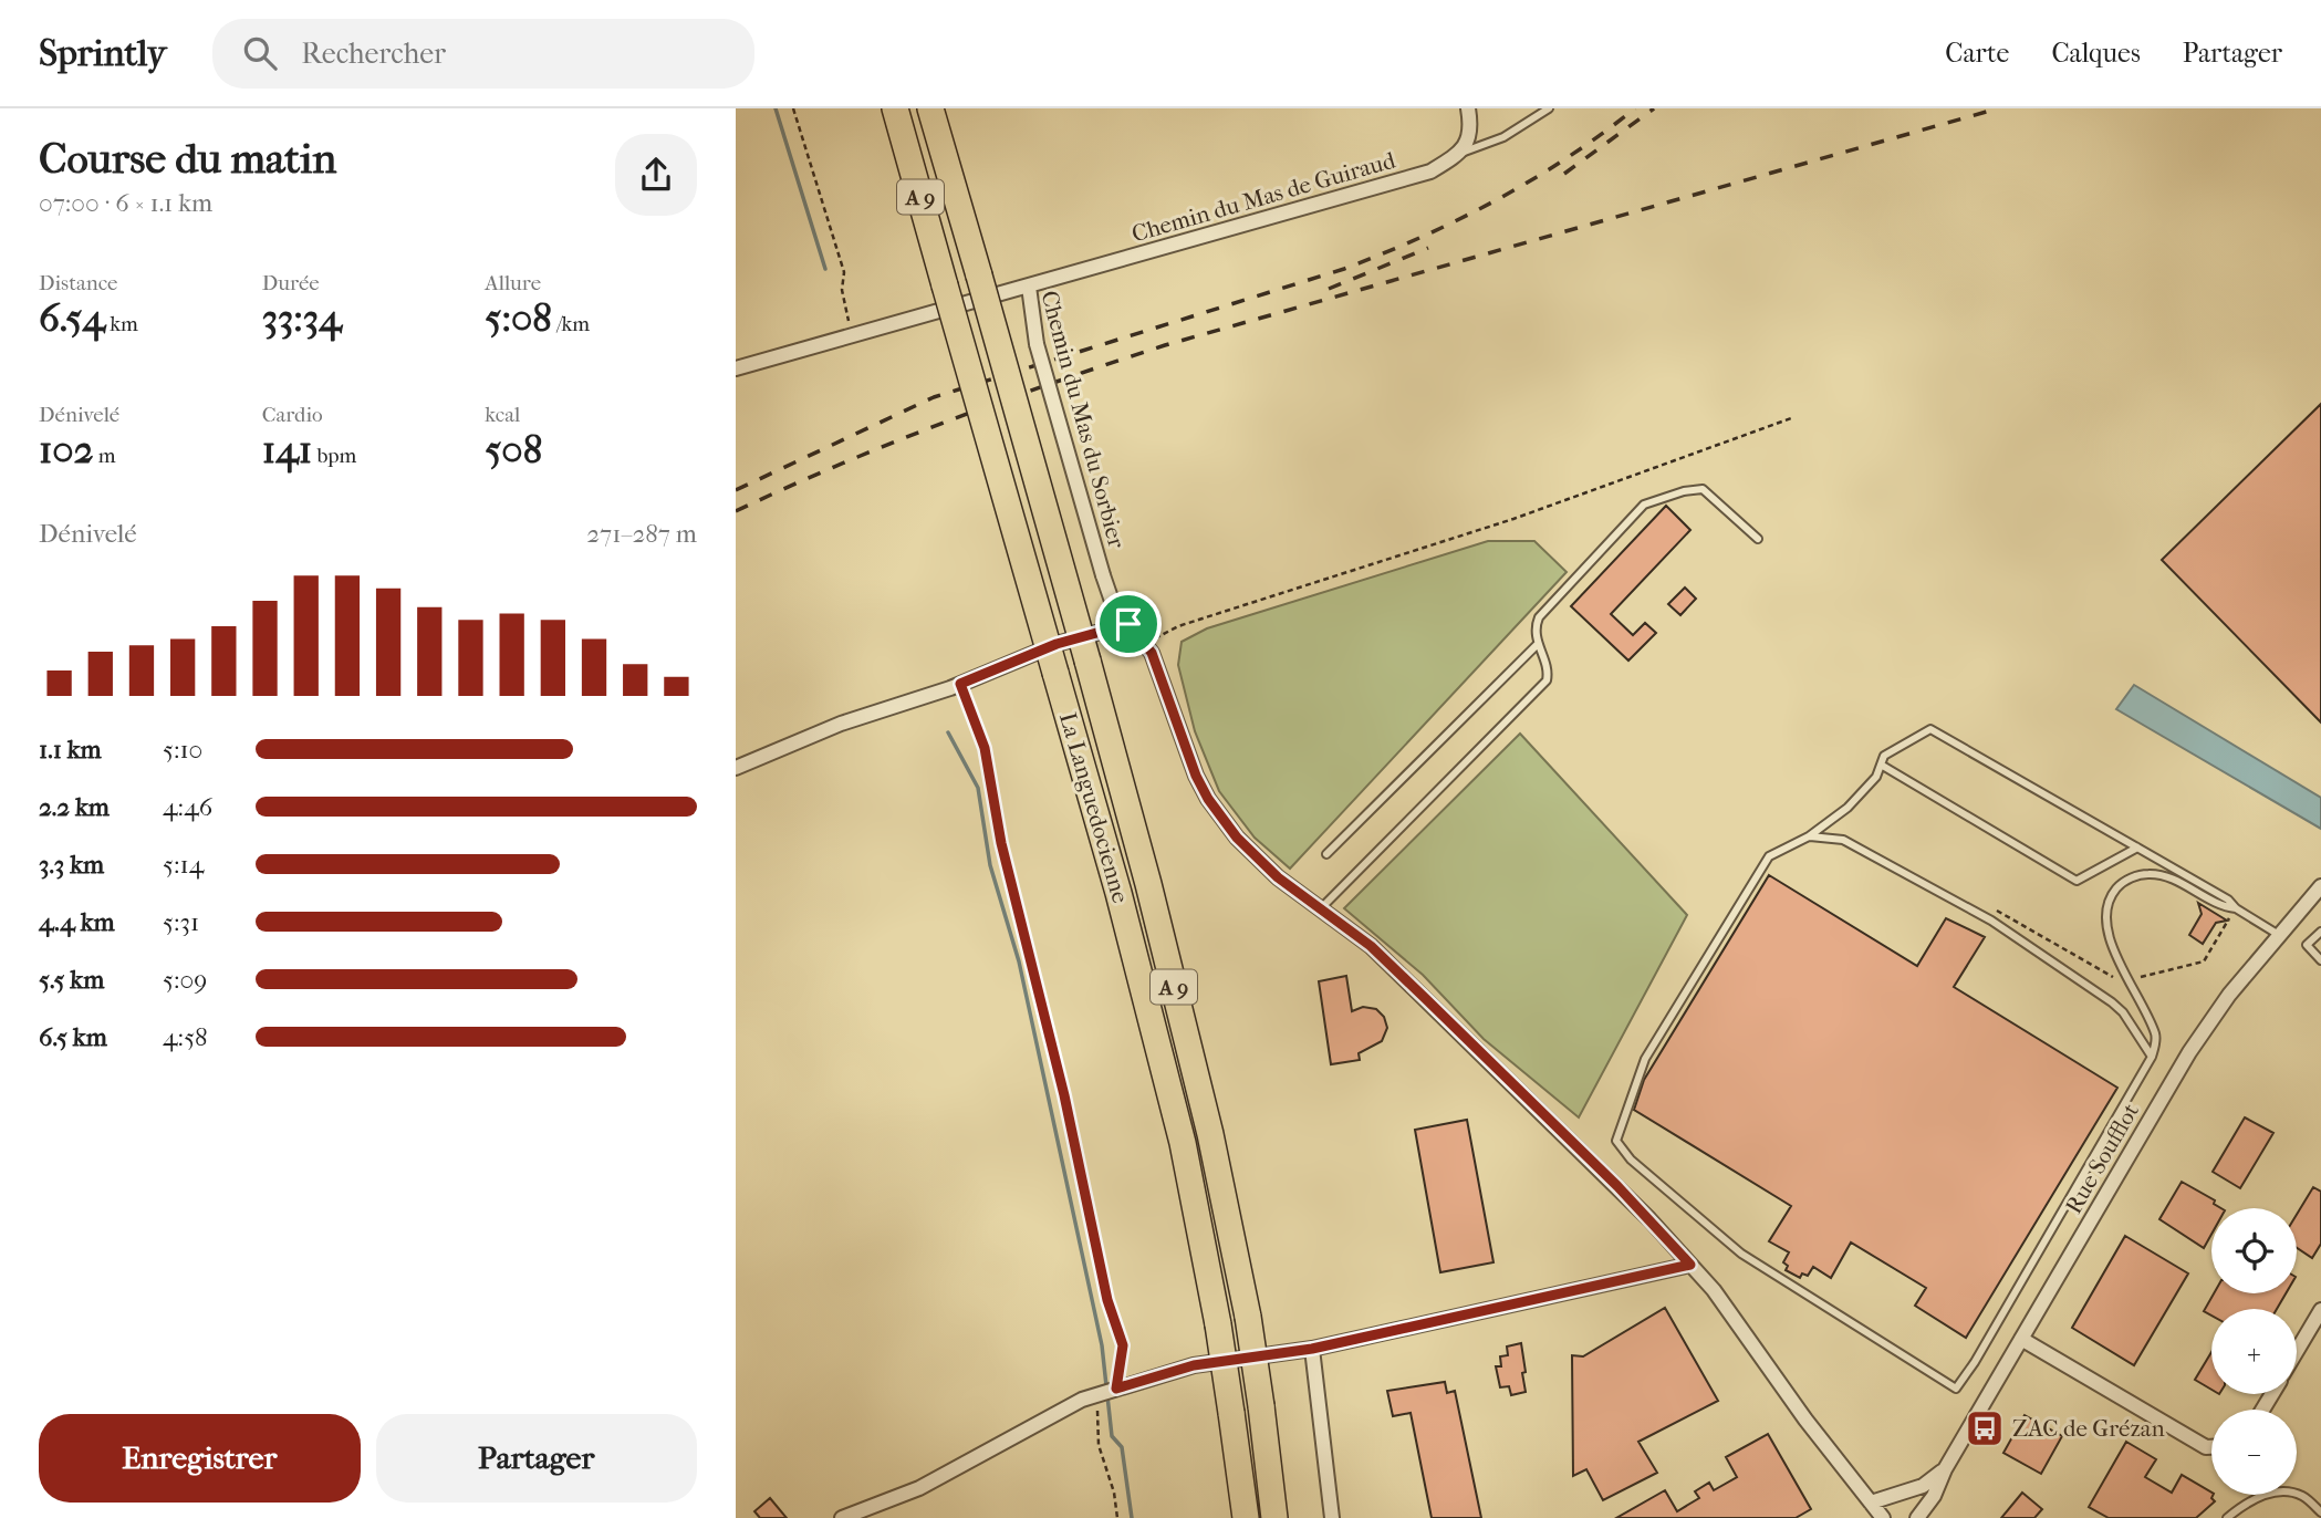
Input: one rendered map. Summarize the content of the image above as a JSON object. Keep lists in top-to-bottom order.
{
  "streets": {
    "highway": ["A 9", "La Languedocienne"],
    "street": ["Chemin du Mas de Guiraud", "Chemin du Mas du Sorbier", "Rue Soufflot"]
  },
  "crossings": [
    ["Chemin du Mas de Guiraud", "Chemin du Mas du Sorbier"]
  ],
  "places": {
    "bus stop": ["ZAC de Grézan"]
  },
  "page": {
    "header": "Sprintly",
    "search": "Rechercher",
    "nav": ["Carte", "Calques", "Partager"],
    "heading": ["Course du matin", "07:00 · 6 × 1.1 km"],
    "stats": [
      ["Distance", "6.54 km"],
      ["Durée", "33:34"],
      ["Allure", "5:08 /km"],
      ["Dénivelé", "102 m"],
      ["Cardio", "141 bpm"],
      ["kcal", "508"]
    ],
    "chart": ["Dénivelé", "271–287 m"],
    "list": [
      {
        "name": "1.1 km",
        "note": "5:10"
      },
      {
        "name": "2.2 km",
        "note": "4:46"
      },
      {
        "name": "3.3 km",
        "note": "5:14"
      },
      {
        "name": "4.4 km",
        "note": "5:31"
      },
      {
        "name": "5.5 km",
        "note": "5:09"
      },
      {
        "name": "6.5 km",
        "note": "4:58"
      }
    ],
    "map_buttons": ["+", "−"],
    "buttons": ["Enregistrer", "Partager"]
  }
}
